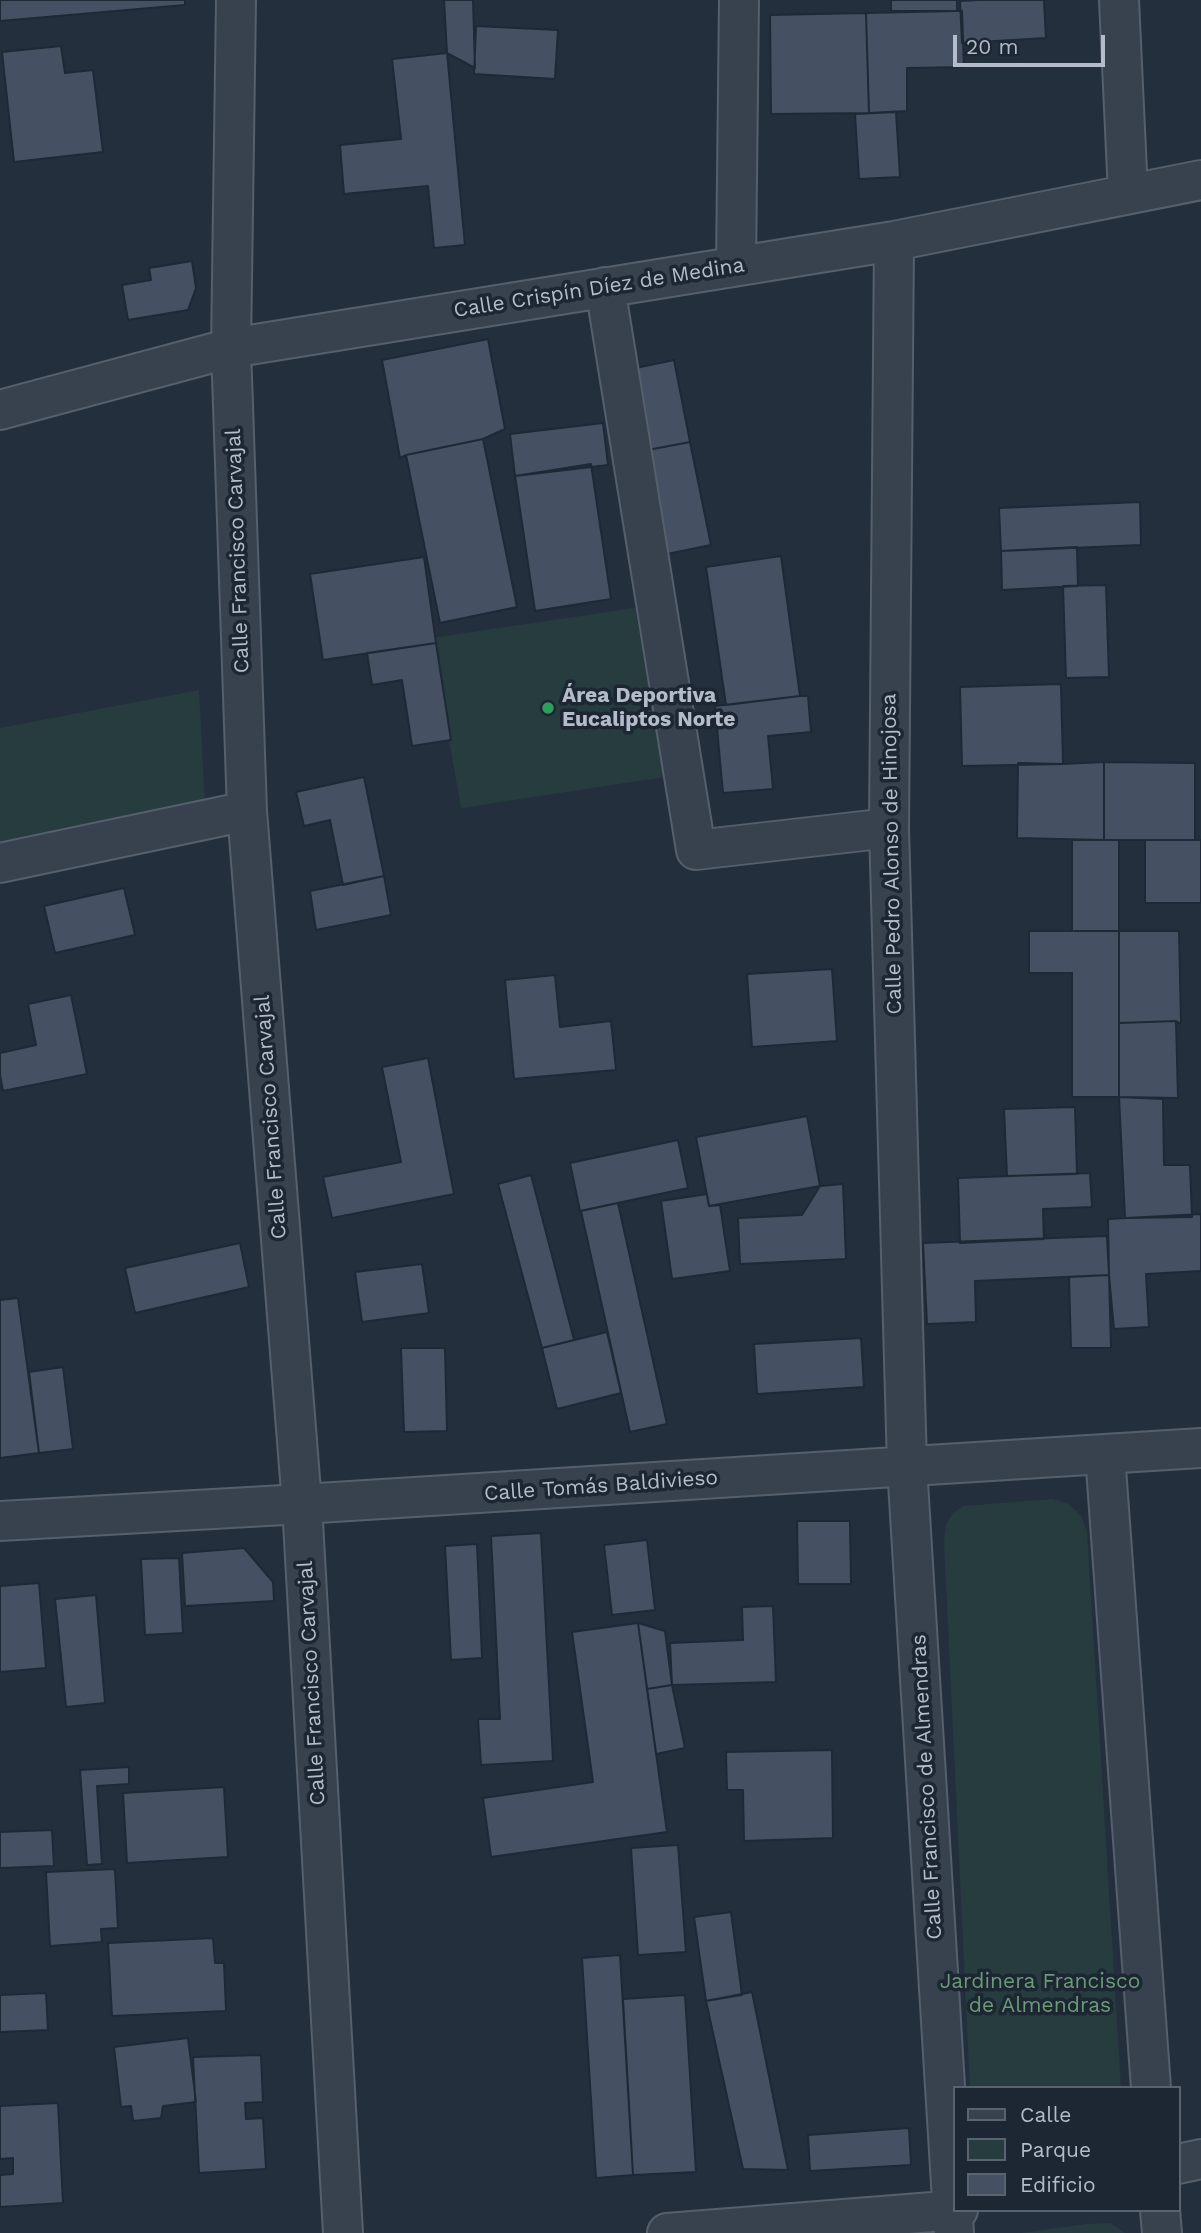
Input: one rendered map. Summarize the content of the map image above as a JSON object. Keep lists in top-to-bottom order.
{
  "streets": {
    "street": [
      "Calle Crispín Díez de Medina",
      "Calle Francisco Carvajal",
      "Calle Pedro Alonso de Hinojosa",
      "Calle Tomás Baldivieso",
      "Calle Francisco de Almendras"
    ]
  },
  "crossings": [
    ["Calle Crispín Díez de Medina", "Calle Francisco Carvajal"],
    ["Calle Crispín Díez de Medina", "Calle Pedro Alonso de Hinojosa"],
    ["Calle Francisco Carvajal", "Calle Tomás Baldivieso"],
    ["Calle Pedro Alonso de Hinojosa", "Calle Tomás Baldivieso"],
    ["Calle Pedro Alonso de Hinojosa", "Calle Francisco de Almendras"],
    ["Calle Tomás Baldivieso", "Calle Francisco de Almendras"]
  ],
  "parks": ["Jardinera Francisco de Almendras"],
  "places": ["Área Deportiva Eucaliptos Norte"],
  "legend": ["Calle", "Parque", "Edificio"],
  "scale_bar": "20 m"
}
